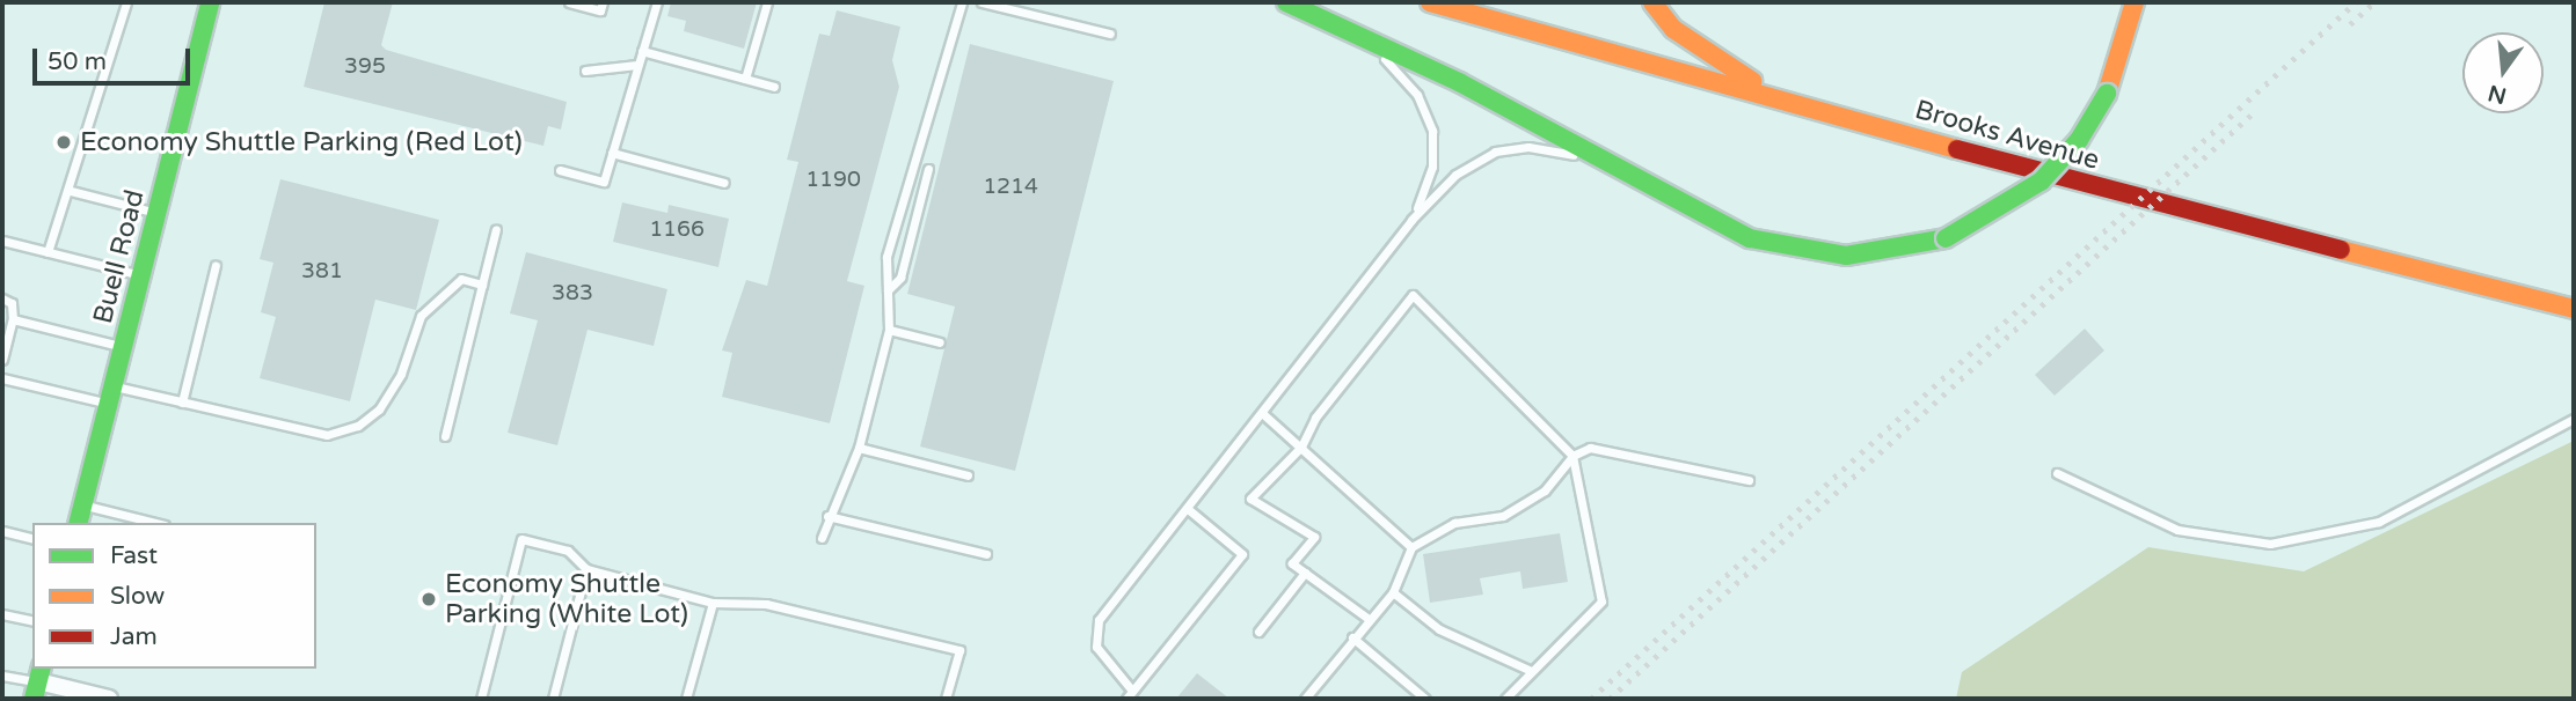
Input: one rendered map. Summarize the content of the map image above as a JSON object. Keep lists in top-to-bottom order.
{
  "streets": {
    "main road": ["Brooks Avenue", "Buell Road"]
  },
  "places": ["Economy Shuttle Parking (Red Lot)", "Economy Shuttle Parking (White Lot)"],
  "house_numbers": [
    "395",
    "1190",
    "1214",
    "1166",
    "381",
    "383"
  ],
  "legend": ["Fast", "Slow", "Jam"],
  "scale_bar": "50 m",
  "north": "bottom"
}
